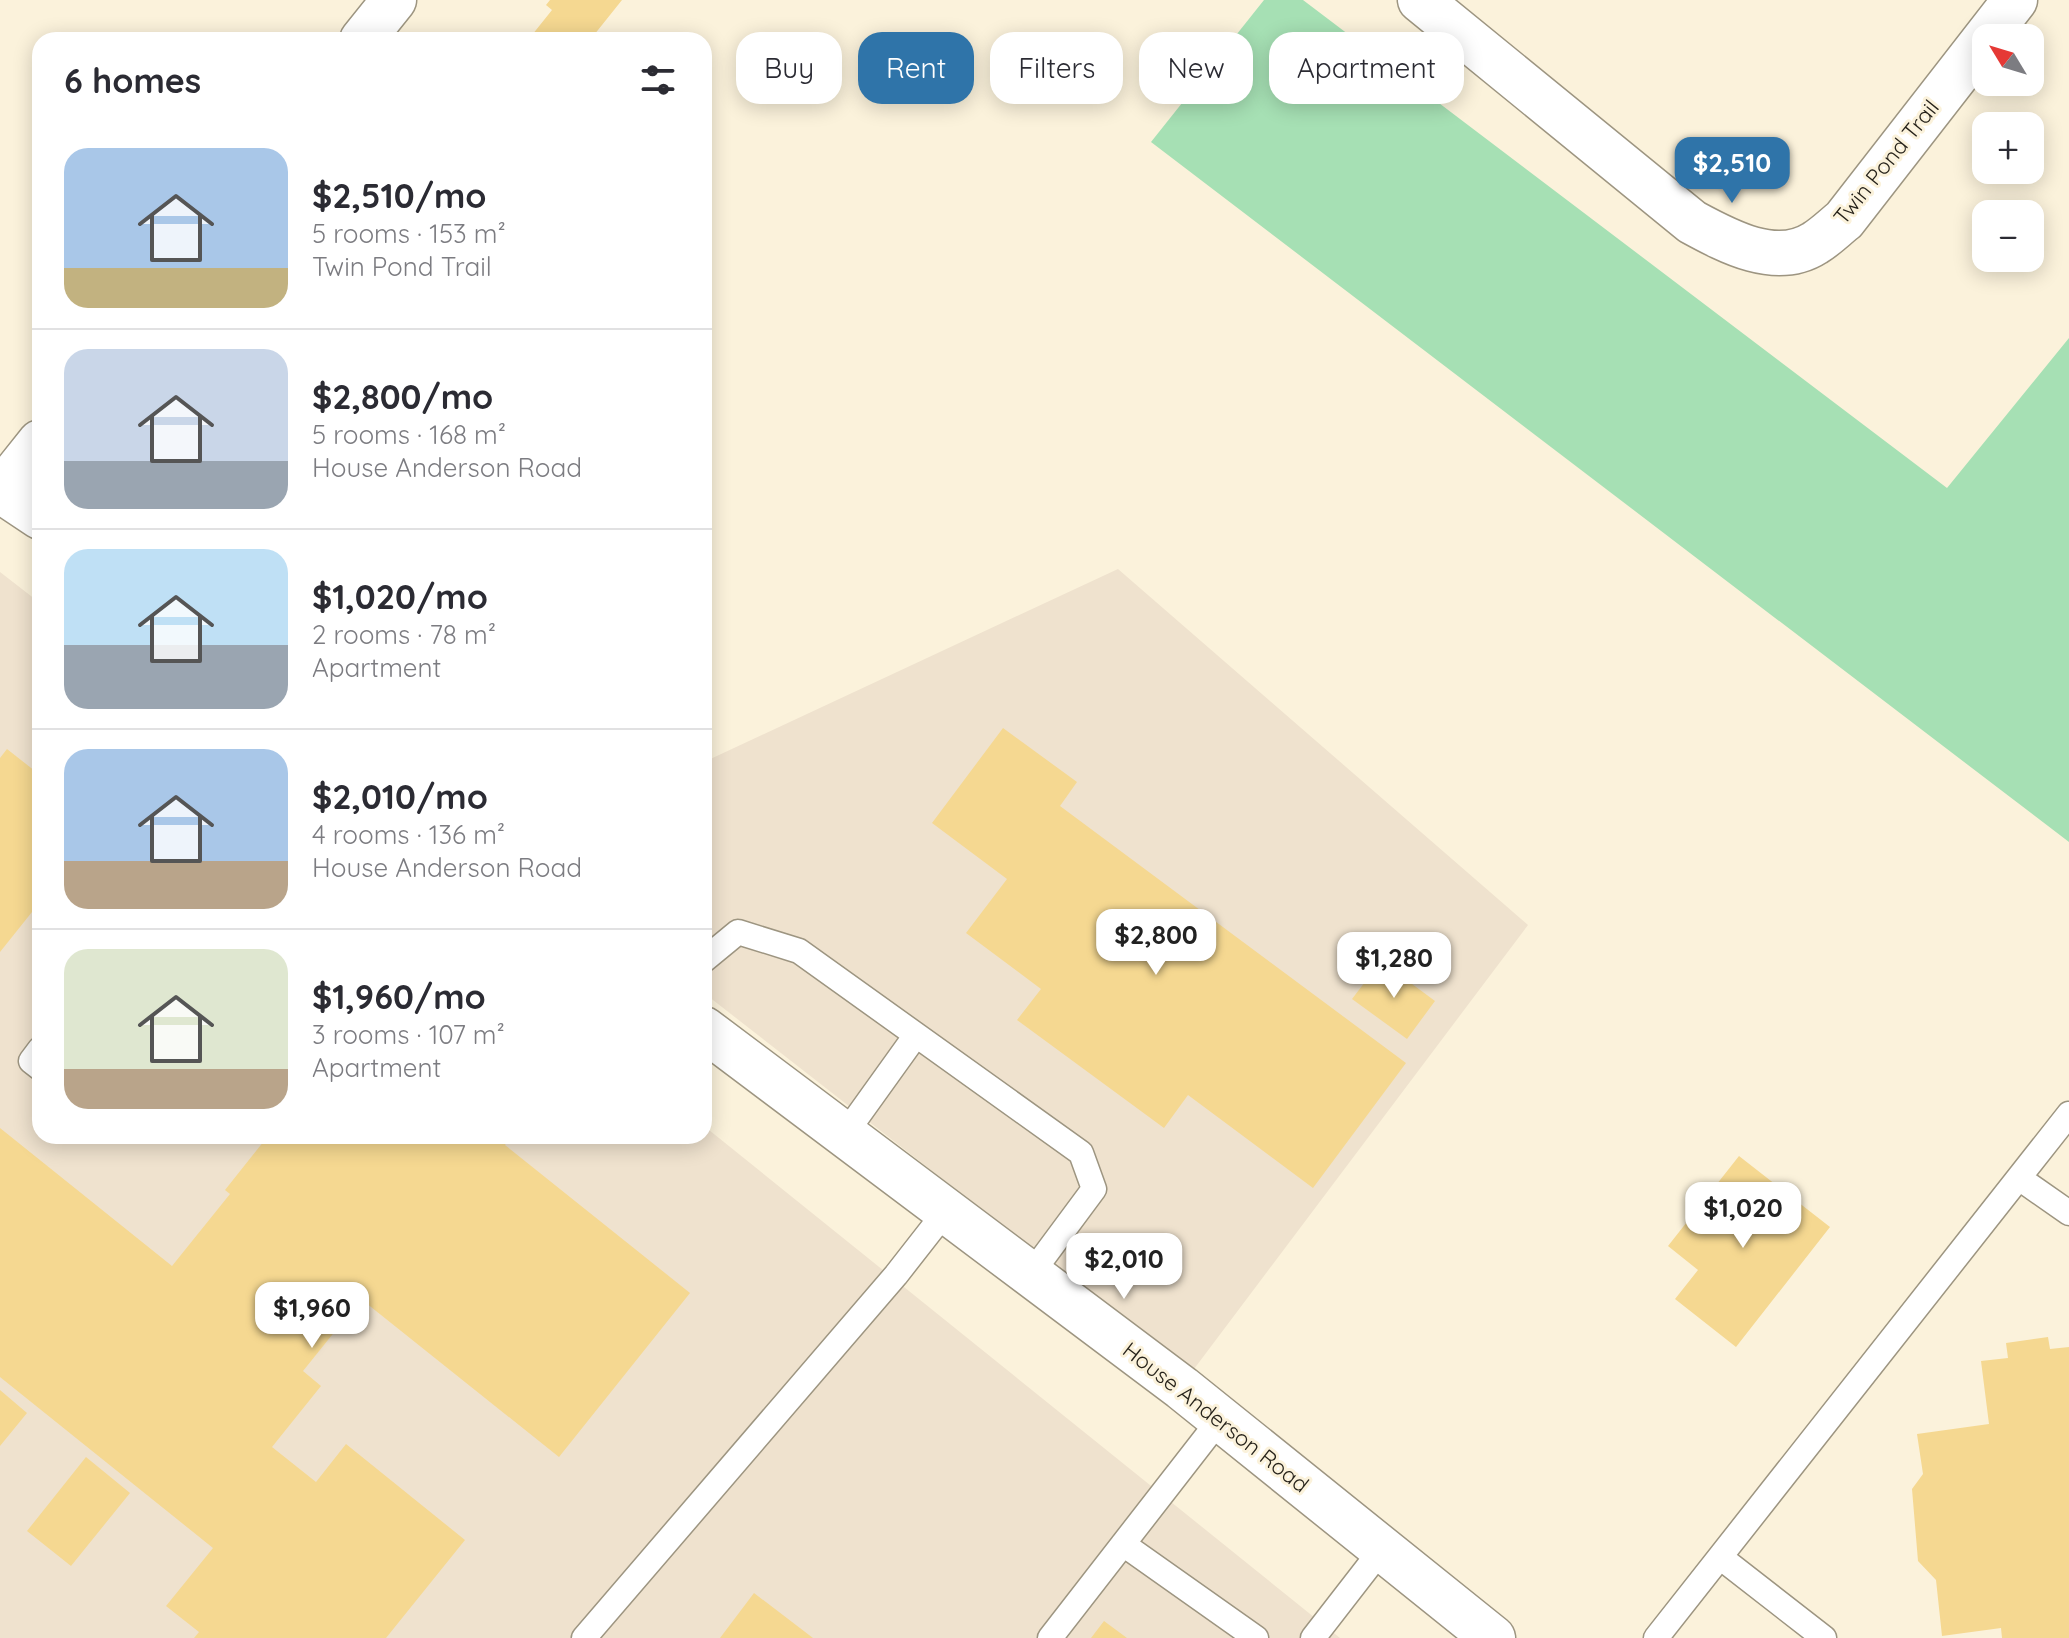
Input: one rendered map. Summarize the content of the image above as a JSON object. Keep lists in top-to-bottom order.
{
  "streets": {
    "street": ["Twin Pond Trail", "House Anderson Road"]
  },
  "north": "top left",
  "page": {
    "map_buttons": ["+", "−"],
    "chip": [
      "Buy",
      "Rent",
      "Filters",
      "New",
      "Apartment"
    ],
    "heading": "6 homes",
    "list": [
      {
        "name": "$2,510/mo",
        "note": "5 rooms · 153 m² · Twin Pond Trail"
      },
      {
        "name": "$2,800/mo",
        "note": "5 rooms · 168 m² · House Anderson Road"
      },
      {
        "name": "$1,020/mo",
        "note": "2 rooms · 78 m² · Apartment"
      },
      {
        "name": "$2,010/mo",
        "note": "4 rooms · 136 m² · House Anderson Road"
      },
      {
        "name": "$1,960/mo",
        "note": "3 rooms · 107 m² · Apartment"
      }
    ],
    "price": [
      "$2,510",
      "$2,800",
      "$1,280",
      "$1,020",
      "$2,010",
      "$1,960"
    ]
  }
}
